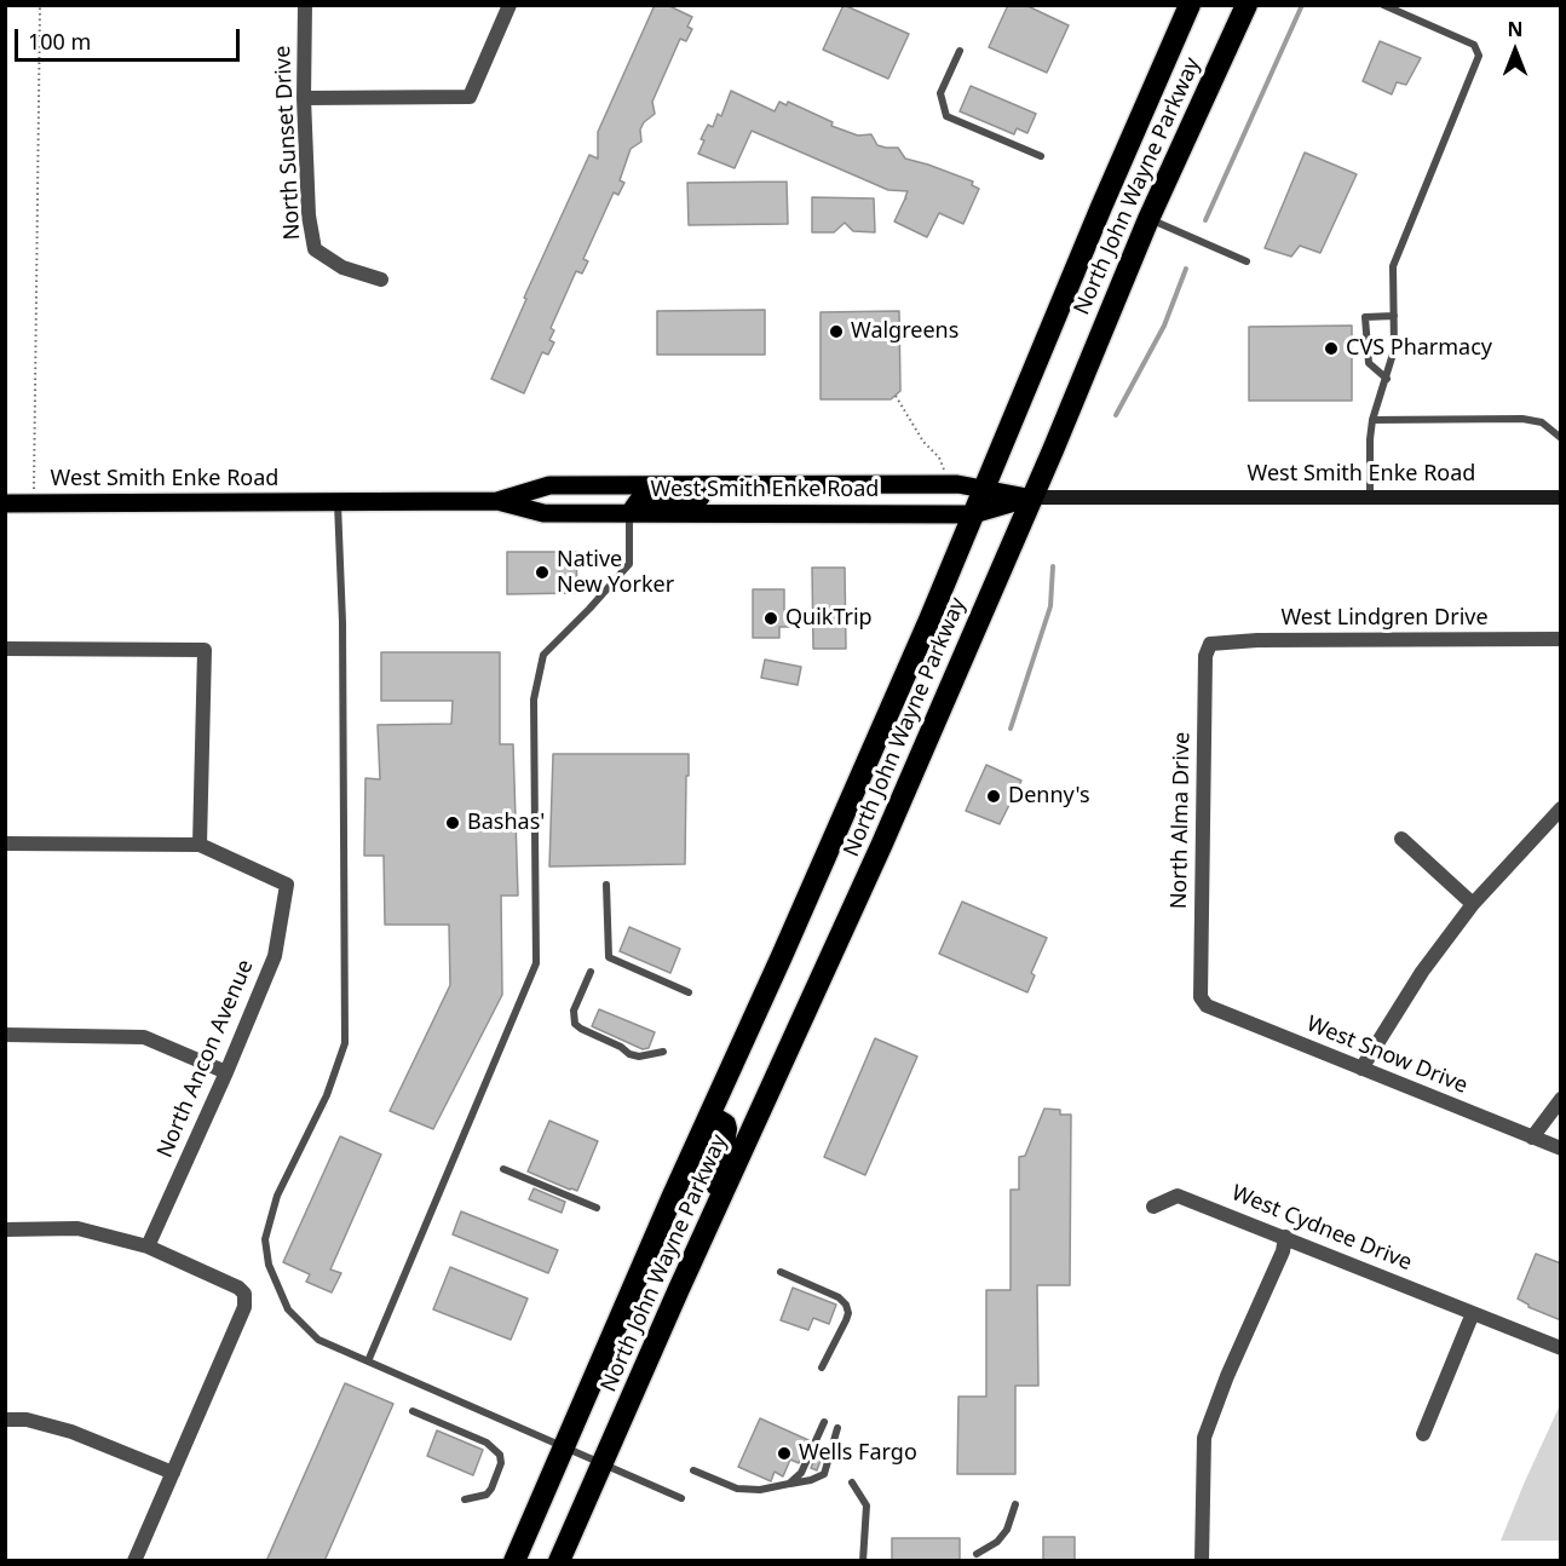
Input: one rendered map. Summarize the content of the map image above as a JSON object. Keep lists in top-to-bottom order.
{
  "streets": {
    "highway": ["North John Wayne Parkway"],
    "main road": ["West Smith Enke Road"],
    "street": [
      "North Sunset Drive",
      "West Lindgren Drive",
      "North Alma Drive",
      "West Snow Drive",
      "North Ancon Avenue",
      "West Cydnee Drive"
    ]
  },
  "crossings": [
    ["North John Wayne Parkway", "West Smith Enke Road"],
    ["West Lindgren Drive", "North Alma Drive"],
    ["North Alma Drive", "West Snow Drive"]
  ],
  "places": [
    "Walgreens",
    "CVS Pharmacy",
    "Native New Yorker",
    "QuikTrip",
    "Denny's",
    "Bashas'",
    "Wells Fargo"
  ],
  "scale_bar": "100 m",
  "north": "top"
}
